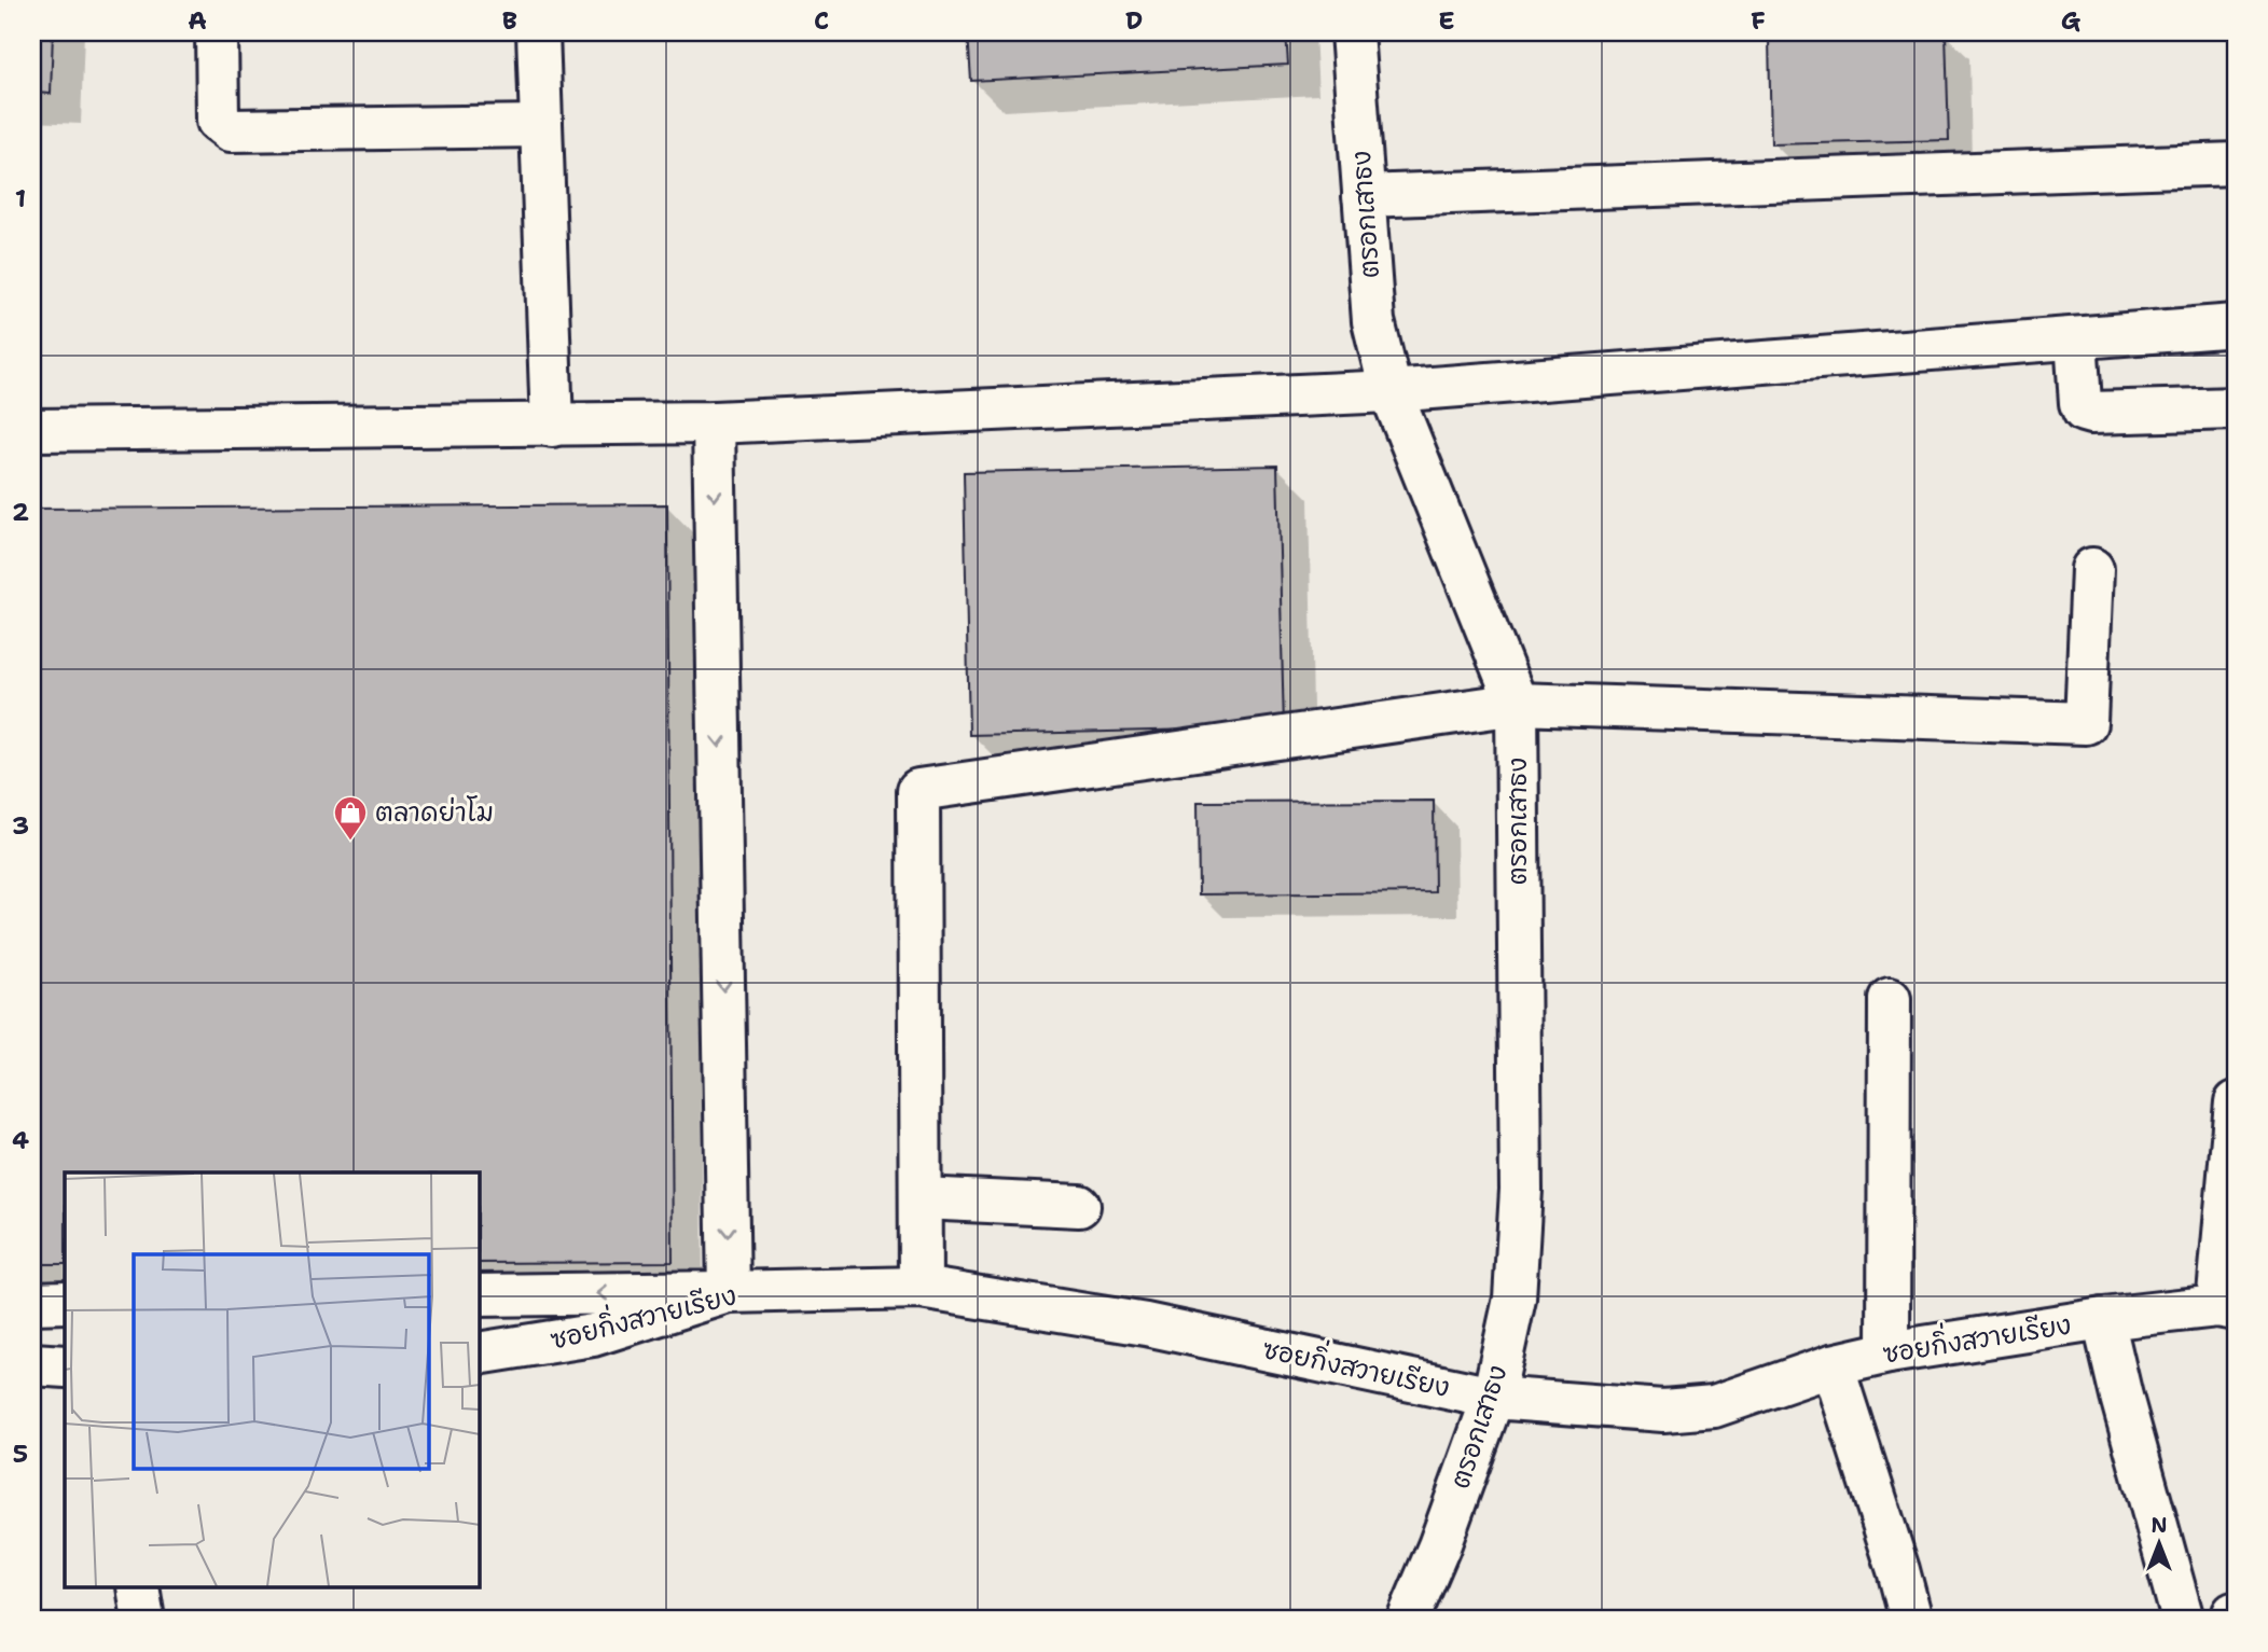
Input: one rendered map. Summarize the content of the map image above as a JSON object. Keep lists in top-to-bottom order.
{
  "streets": {
    "street": ["ตรอกเสาธง", "ซอยกิ่งสวายเรียง"]
  },
  "crossings": [
    ["ตรอกเสาธง", "ซอยกิ่งสวายเรียง"]
  ],
  "places": {
    "shop": ["ตลาดย่าโม"]
  },
  "north": "top",
  "grid": {
    "columns": [
      "A",
      "B",
      "C",
      "D",
      "E",
      "F",
      "G"
    ],
    "rows": [
      "1",
      "2",
      "3",
      "4",
      "5"
    ]
  }
}
